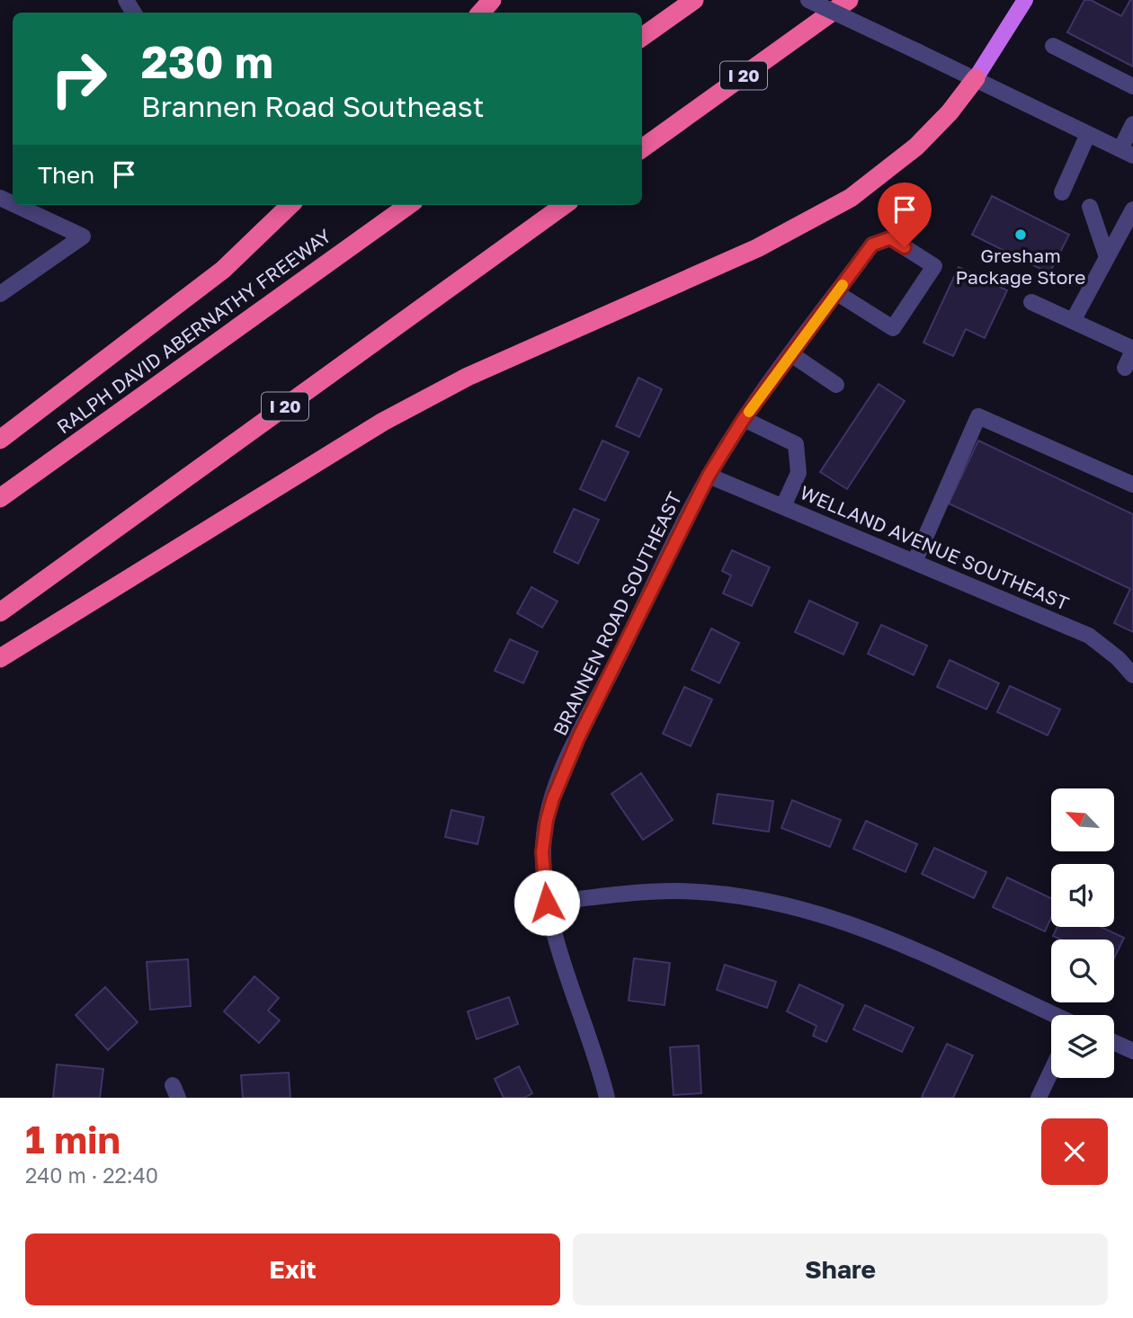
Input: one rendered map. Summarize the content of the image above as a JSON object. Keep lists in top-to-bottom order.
{
  "streets": {
    "highway": ["I 20", "RALPH DAVID ABERNATHY FREEWAY"],
    "street": ["WELLAND AVENUE SOUTHEAST", "BRANNEN ROAD SOUTHEAST"]
  },
  "crossings": [
    ["WELLAND AVENUE SOUTHEAST", "BRANNEN ROAD SOUTHEAST"]
  ],
  "places": ["Gresham Package Store"],
  "north": "top left",
  "page": {
    "turn": ["230 m", "Brannen Road Southeast"],
    "then": "Then",
    "heading": ["1 min", "240 m · 22:40"],
    "buttons": ["Exit", "Share"]
  }
}
